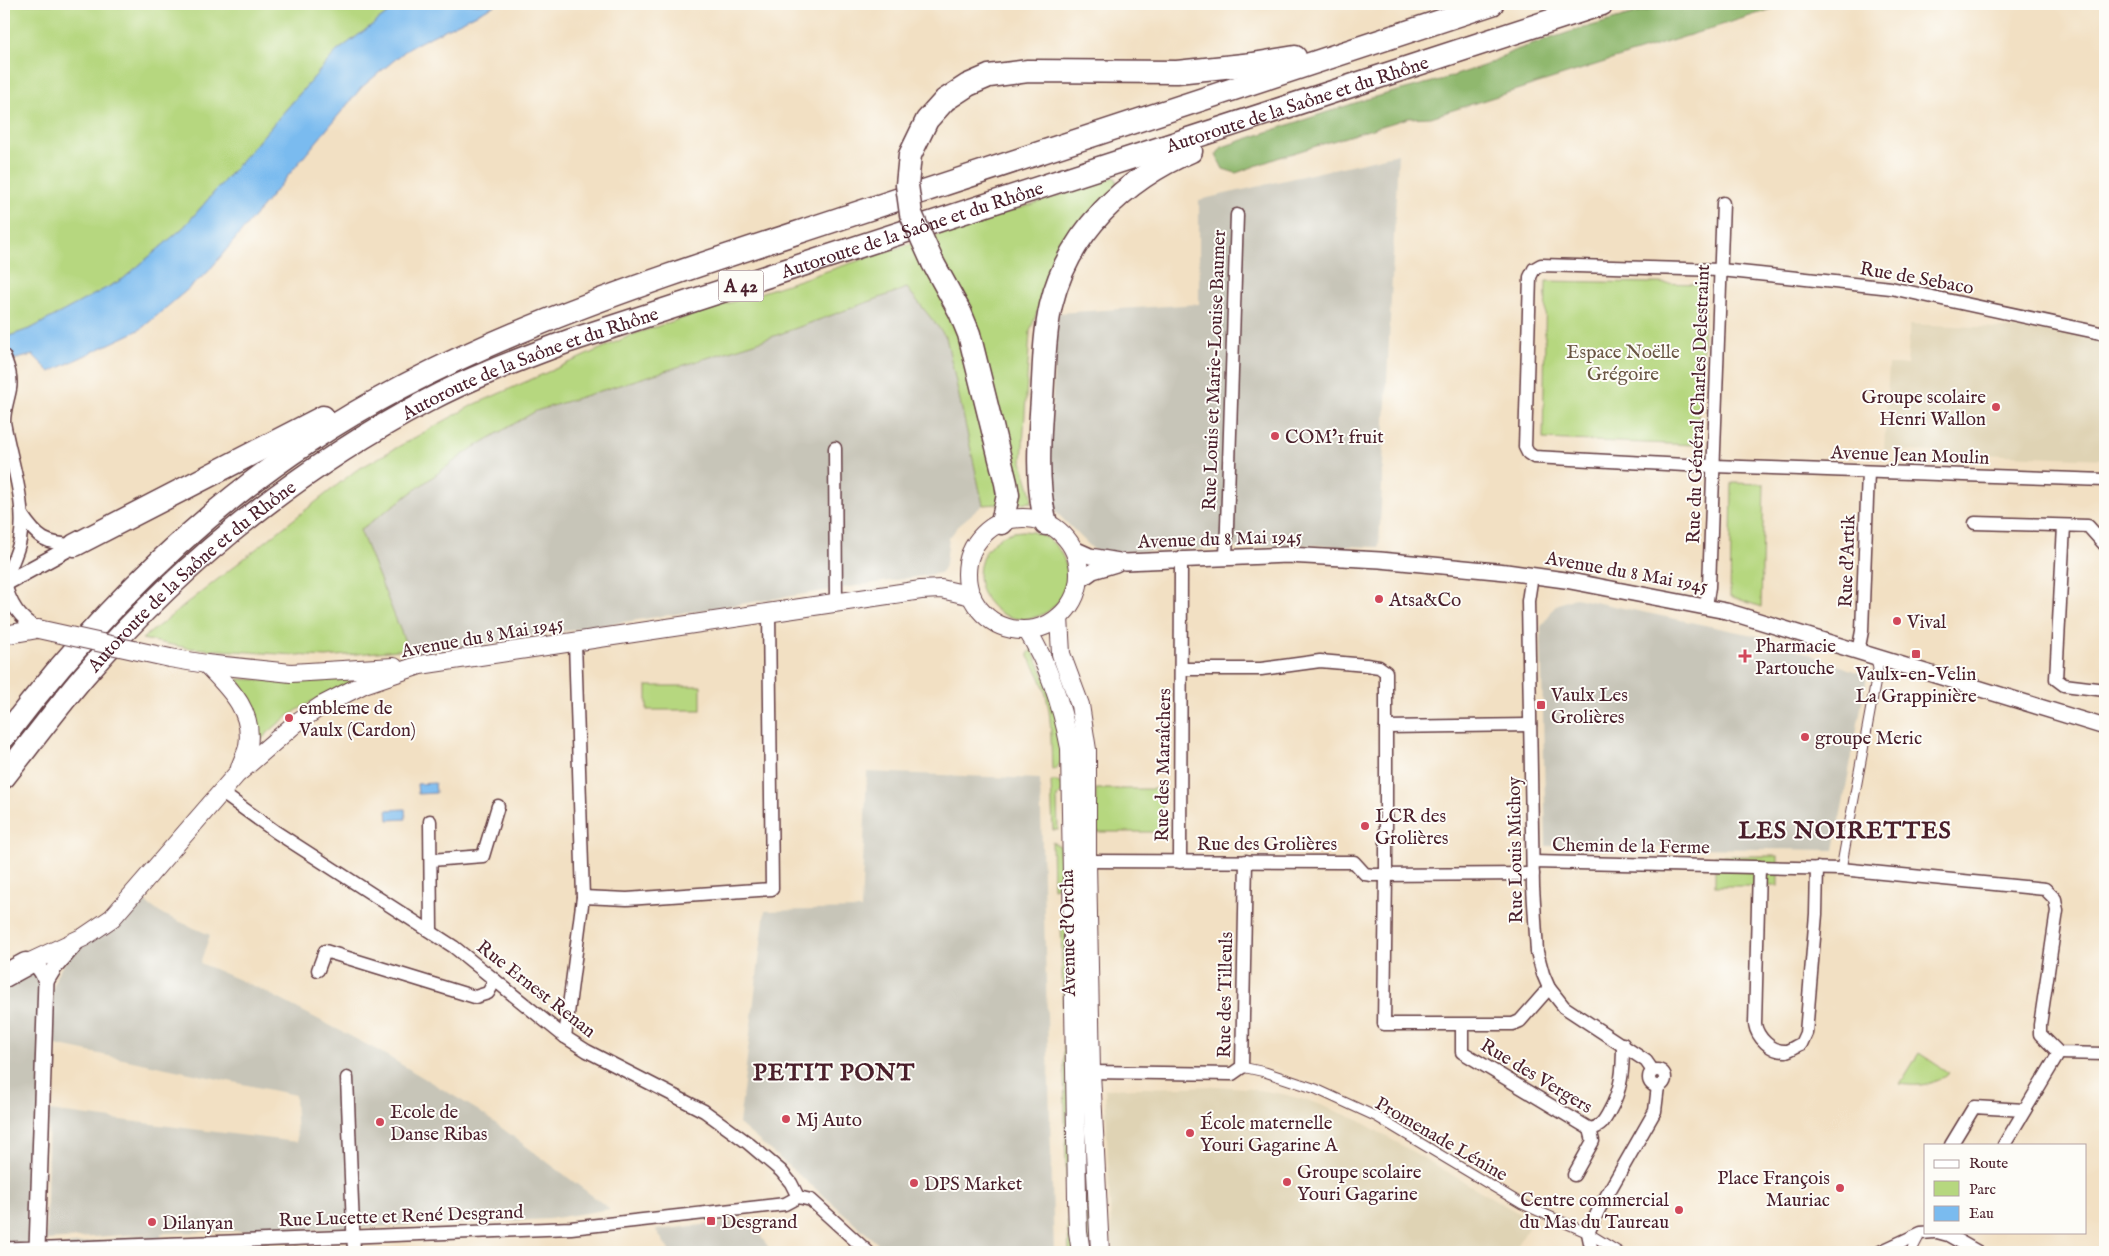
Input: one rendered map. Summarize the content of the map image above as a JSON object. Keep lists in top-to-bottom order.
{
  "streets": {
    "highway": ["Autoroute de la Saône et du Rhône", "A 42"],
    "main road": ["Avenue du 8 Mai 1945", "Avenue d'Orcha"],
    "street": [
      "Rue de Sebaco",
      "Rue Louis et Marie-Louise Baumer",
      "Rue du Général Charles Delestraint",
      "Avenue Jean Moulin",
      "Rue d'Artik",
      "Rue des Maraîchers",
      "Rue des Grolières",
      "Chemin de la Ferme",
      "Rue Louis Michoy",
      "Rue Ernest Renan",
      "Rue des Tilleuls",
      "Rue des Vergers",
      "Promenade Lénine",
      "Rue Lucette et René Desgrand"
    ]
  },
  "crossings": [
    ["Rue de Sebaco", "Rue du Général Charles Delestraint"],
    ["Rue Louis et Marie-Louise Baumer", "Avenue du 8 Mai 1945"],
    ["Rue du Général Charles Delestraint", "Avenue Jean Moulin"],
    ["Rue du Général Charles Delestraint", "Avenue du 8 Mai 1945"],
    ["Avenue Jean Moulin", "Rue d'Artik"],
    ["Avenue du 8 Mai 1945", "Rue d'Artik"],
    ["Avenue du 8 Mai 1945", "Rue des Maraîchers"],
    ["Avenue du 8 Mai 1945", "Rue Louis Michoy"],
    ["Avenue du 8 Mai 1945", "Avenue d'Orcha"],
    ["Avenue du 8 Mai 1945", "Rue Ernest Renan"],
    ["Rue des Maraîchers", "Rue des Grolières"],
    ["Rue des Maraîchers", "Rue des Vergers"],
    ["Rue des Grolières", "Chemin de la Ferme"],
    ["Rue des Grolières", "Rue Louis Michoy"],
    ["Rue des Grolières", "Avenue d'Orcha"],
    ["Rue des Grolières", "Rue des Tilleuls"],
    ["Chemin de la Ferme", "Rue Louis Michoy"],
    ["Rue Louis Michoy", "Rue des Vergers"],
    ["Rue Louis Michoy", "Promenade Lénine"],
    ["Avenue d'Orcha", "Rue des Tilleuls"],
    ["Rue Ernest Renan", "Rue Lucette et René Desgrand"],
    ["Rue des Tilleuls", "Promenade Lénine"]
  ],
  "districts": ["LES NOIRETTES", "PETIT PONT"],
  "parks": ["Espace Noëlle Grégoire"],
  "places": {
    "other": [
      "Groupe scolaire Henri Wallon",
      "COM'1 fruit",
      "Atsa&Co",
      "Vival",
      "embleme de Vaulx (Cardon)",
      "groupe Meric",
      "LCR des Grolières",
      "Mj Auto",
      "Ecole de Danse Ribas",
      "École maternelle Youri Gagarine A",
      "Groupe scolaire Youri Gagarine",
      "DPS Market",
      "Place François Mauriac",
      "Centre commercial du Mas du Taureau",
      "Dilanyan"
    ],
    "transit": ["Vaulx-en-Velin La Grappinière", "Vaulx Les Grolières", "Desgrand"],
    "health": ["Pharmacie Partouche"]
  },
  "legend": ["Route", "Parc", "Eau"]
}
